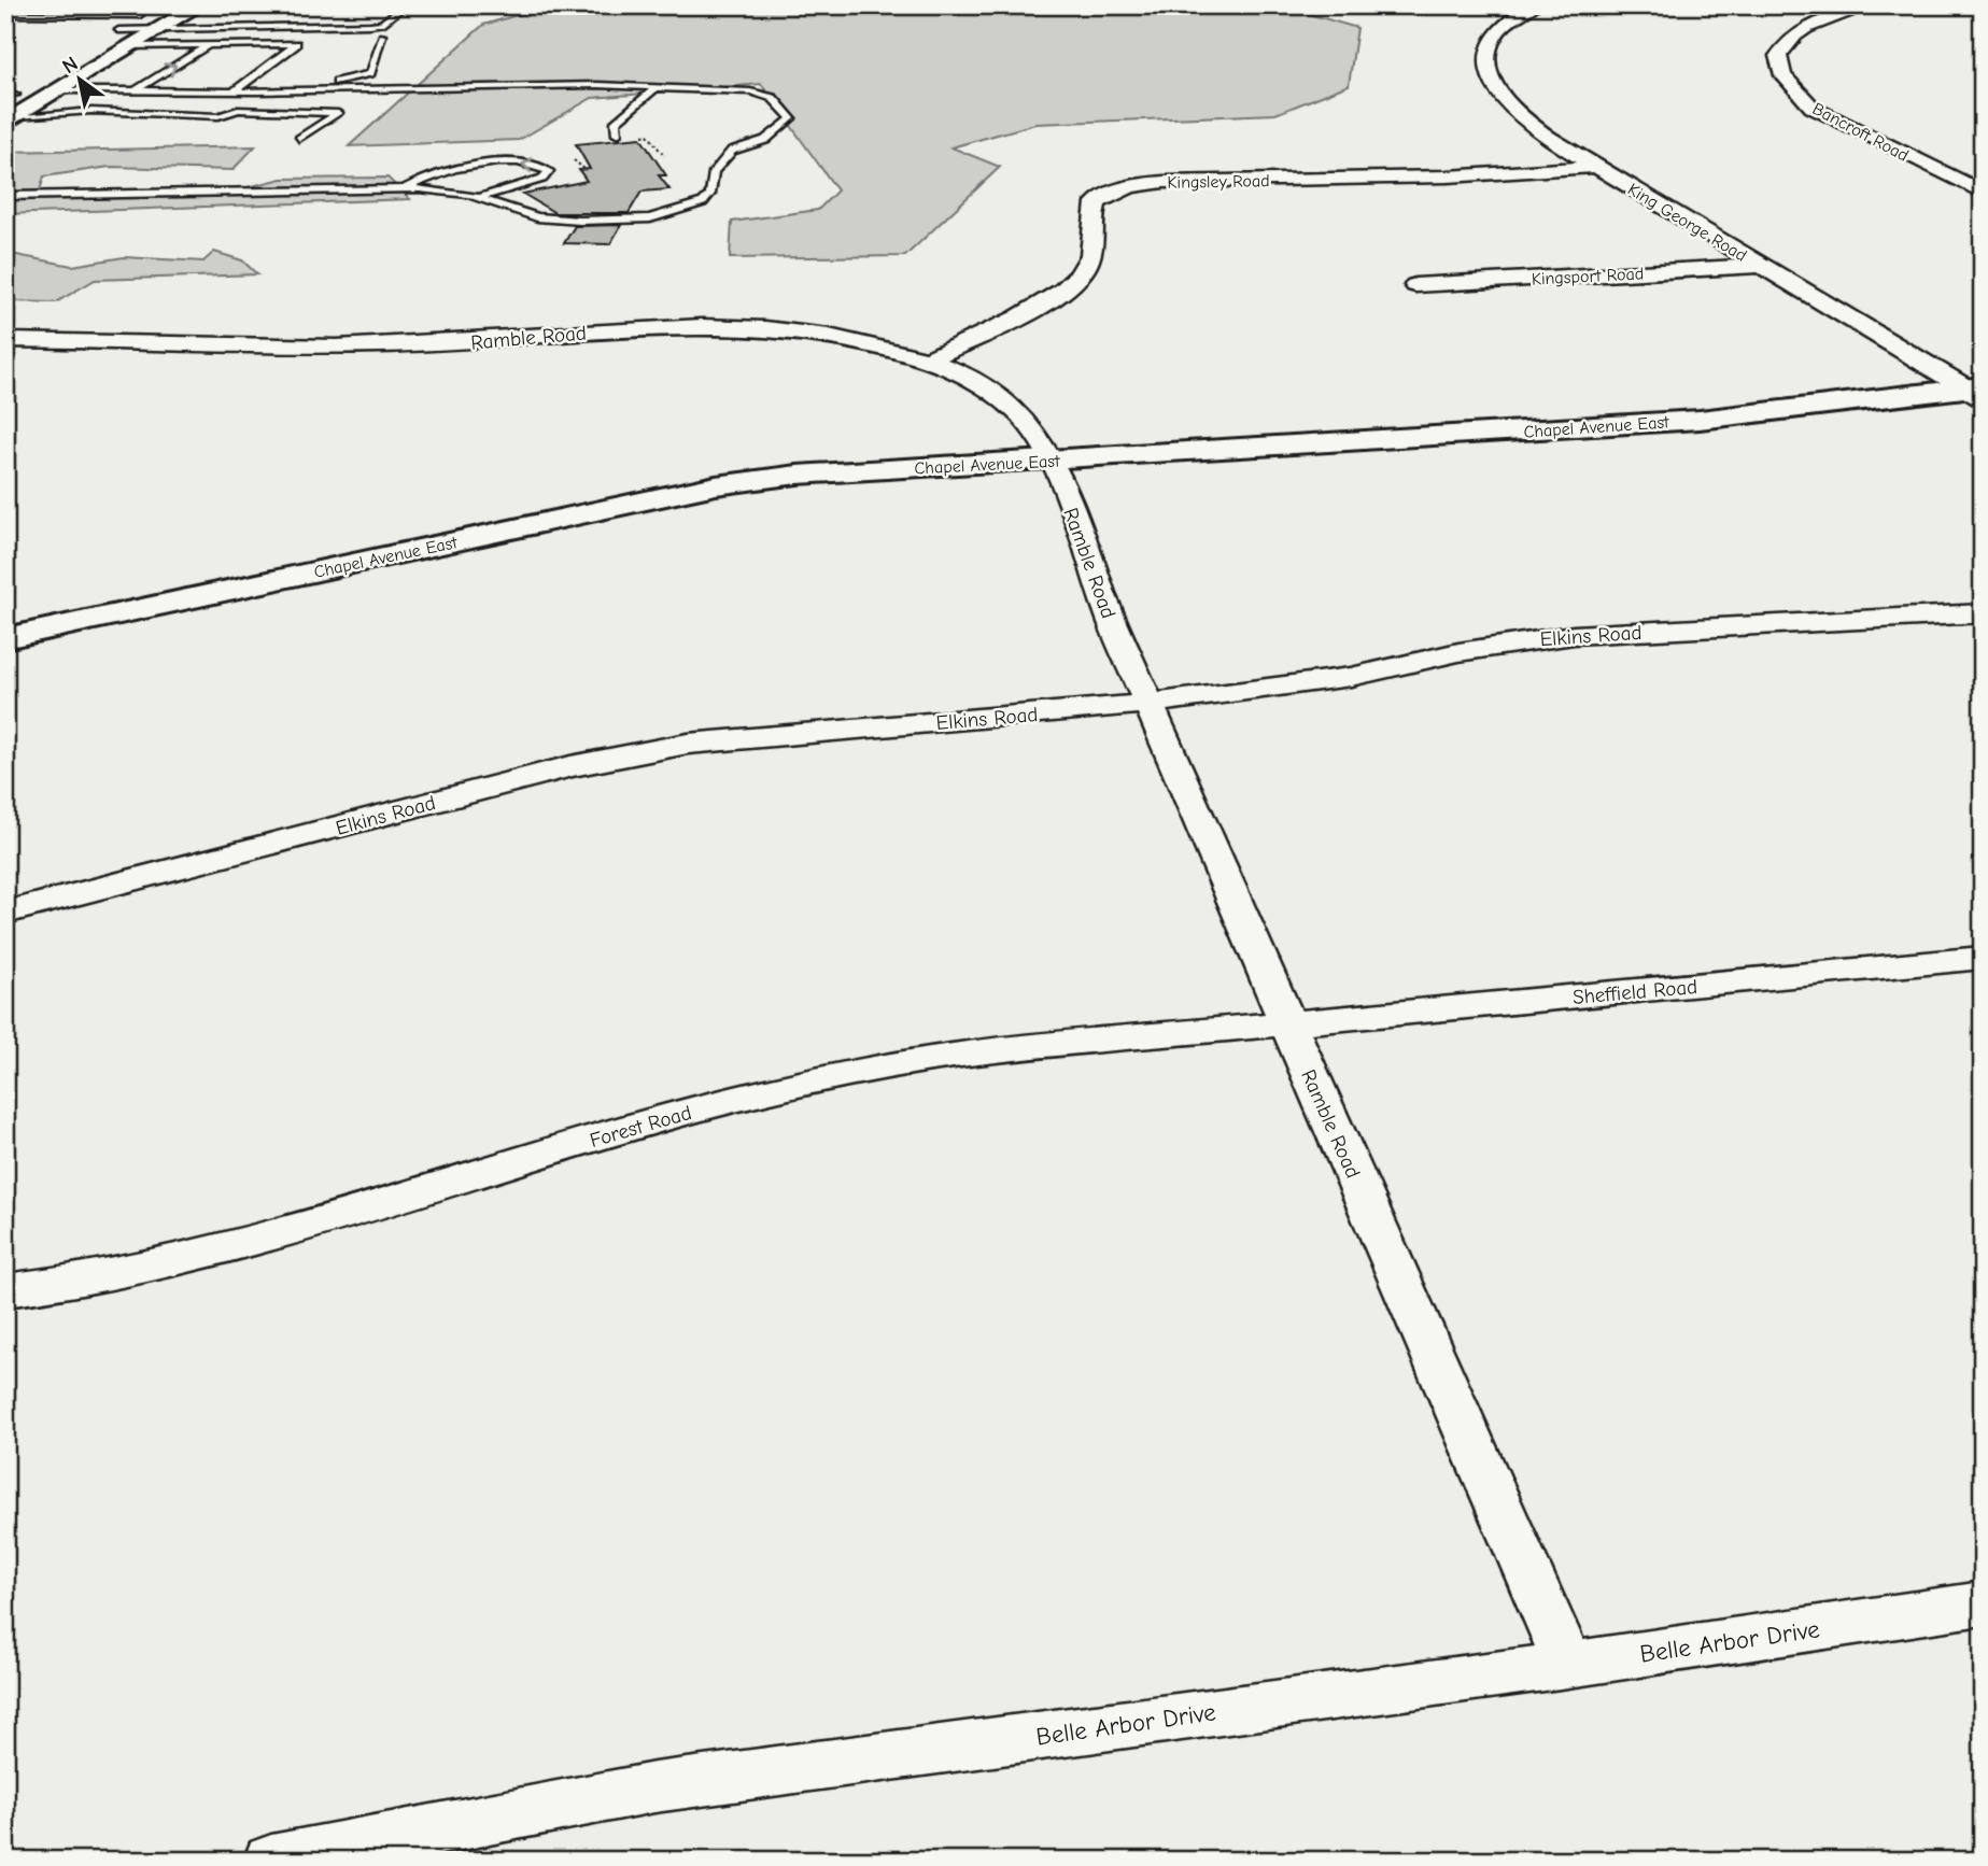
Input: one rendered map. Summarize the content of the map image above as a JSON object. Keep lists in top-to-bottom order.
{
  "streets": {
    "street": [
      "Bancroft Road",
      "Kingsley Road",
      "King George Road",
      "Kingsport Road",
      "Ramble Road",
      "Chapel Avenue East",
      "Elkins Road",
      "Sheffield Road",
      "Forest Road",
      "Belle Arbor Drive"
    ]
  },
  "crossings": [
    ["Kingsley Road", "King George Road"],
    ["Kingsley Road", "Ramble Road"],
    ["King George Road", "Kingsport Road"],
    ["King George Road", "Chapel Avenue East"],
    ["Ramble Road", "Chapel Avenue East"],
    ["Ramble Road", "Elkins Road"],
    ["Ramble Road", "Sheffield Road"],
    ["Ramble Road", "Forest Road"],
    ["Ramble Road", "Belle Arbor Drive"],
    ["Sheffield Road", "Forest Road"]
  ],
  "north": "top left"
}
